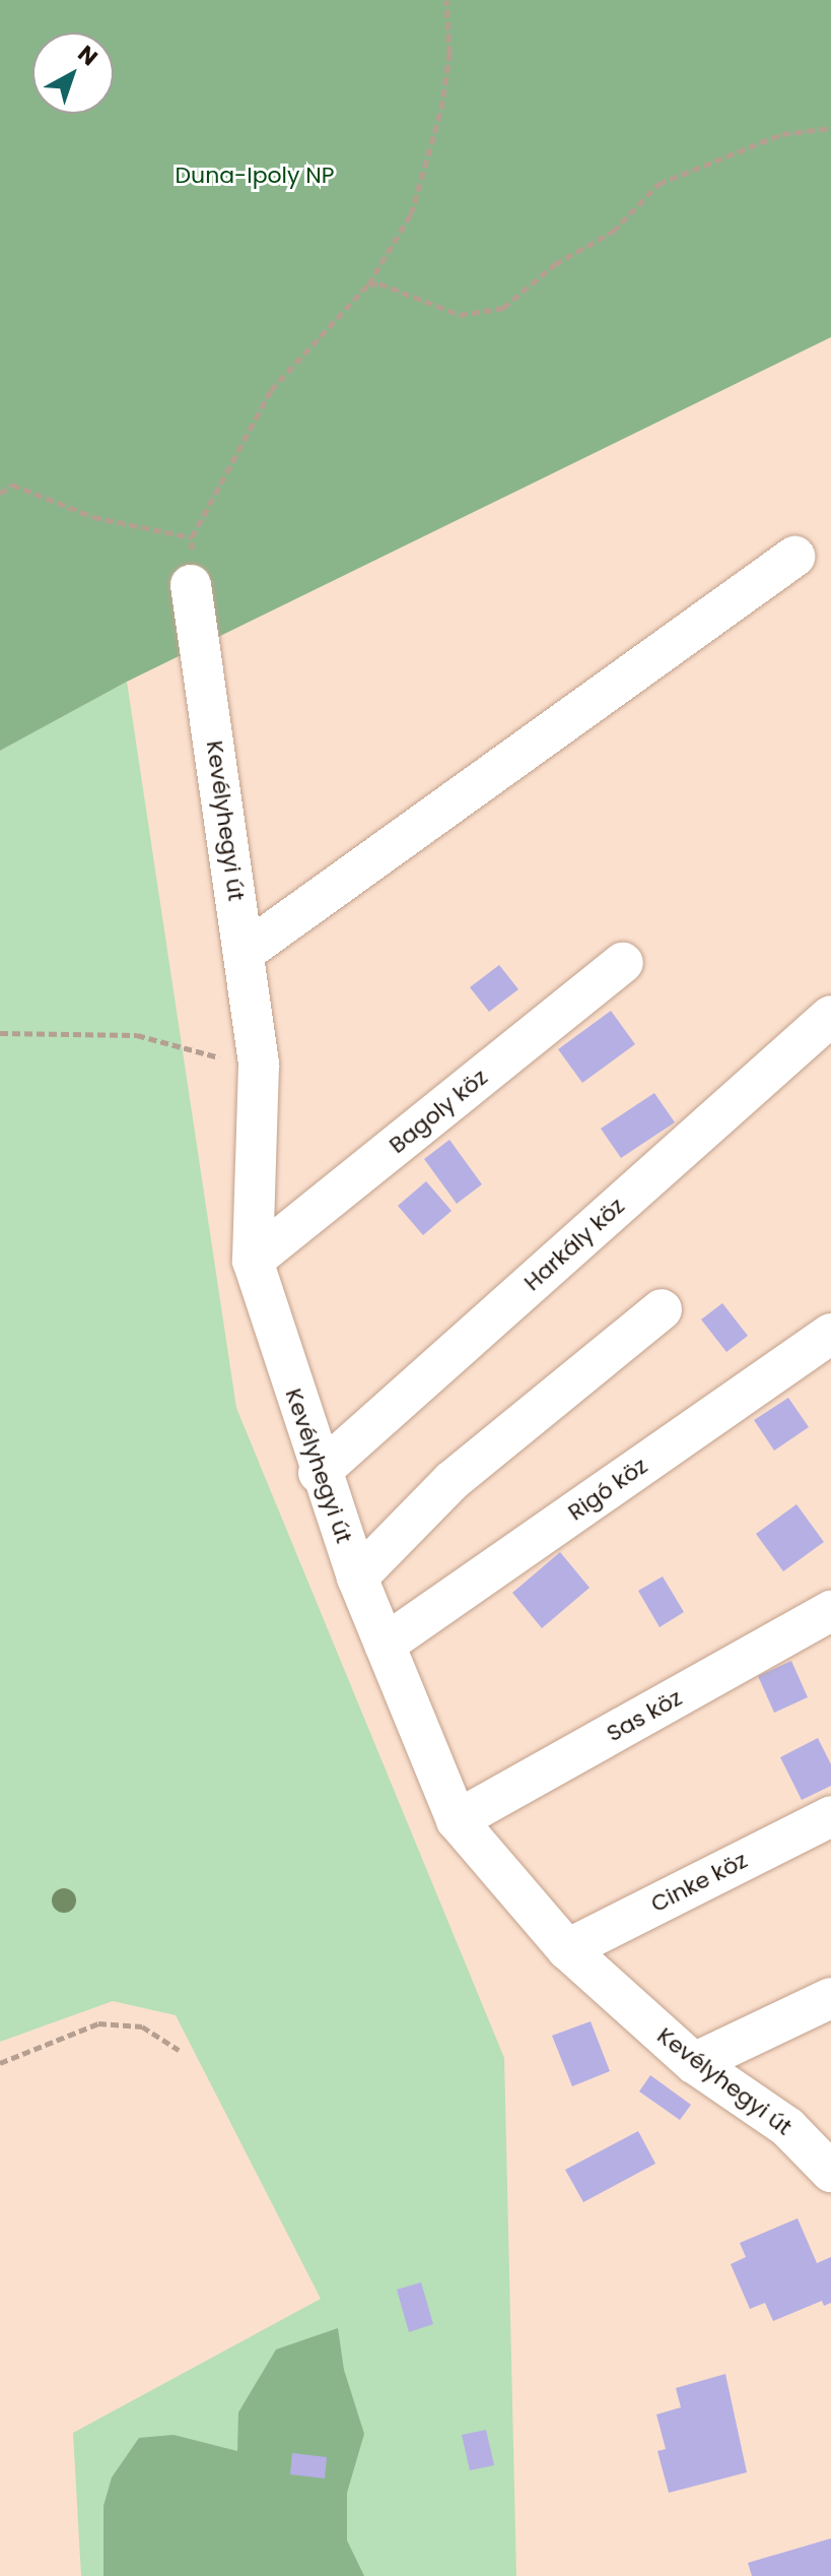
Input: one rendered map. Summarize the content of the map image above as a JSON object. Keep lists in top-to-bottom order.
{
  "streets": {
    "street": [
      "Kevélyhegyi út",
      "Bagoly köz",
      "Harkály köz",
      "Rigó köz",
      "Sas köz",
      "Cinke köz"
    ]
  },
  "crossings": [
    ["Kevélyhegyi út", "Bagoly köz"],
    ["Kevélyhegyi út", "Harkály köz"],
    ["Kevélyhegyi út", "Rigó köz"],
    ["Kevélyhegyi út", "Sas köz"],
    ["Kevélyhegyi út", "Cinke köz"]
  ],
  "parks": ["Duna-Ipoly NP"],
  "north": "top right"
}
